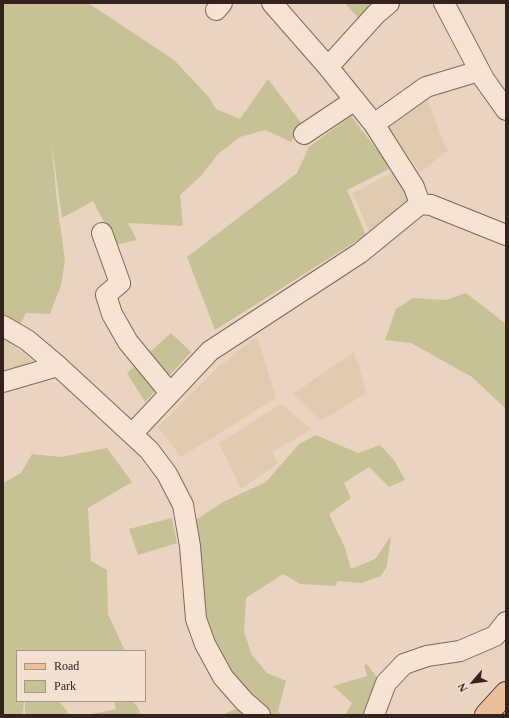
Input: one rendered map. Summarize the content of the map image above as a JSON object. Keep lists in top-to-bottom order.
{
  "legend": ["Road", "Park"],
  "north": "bottom left"
}
